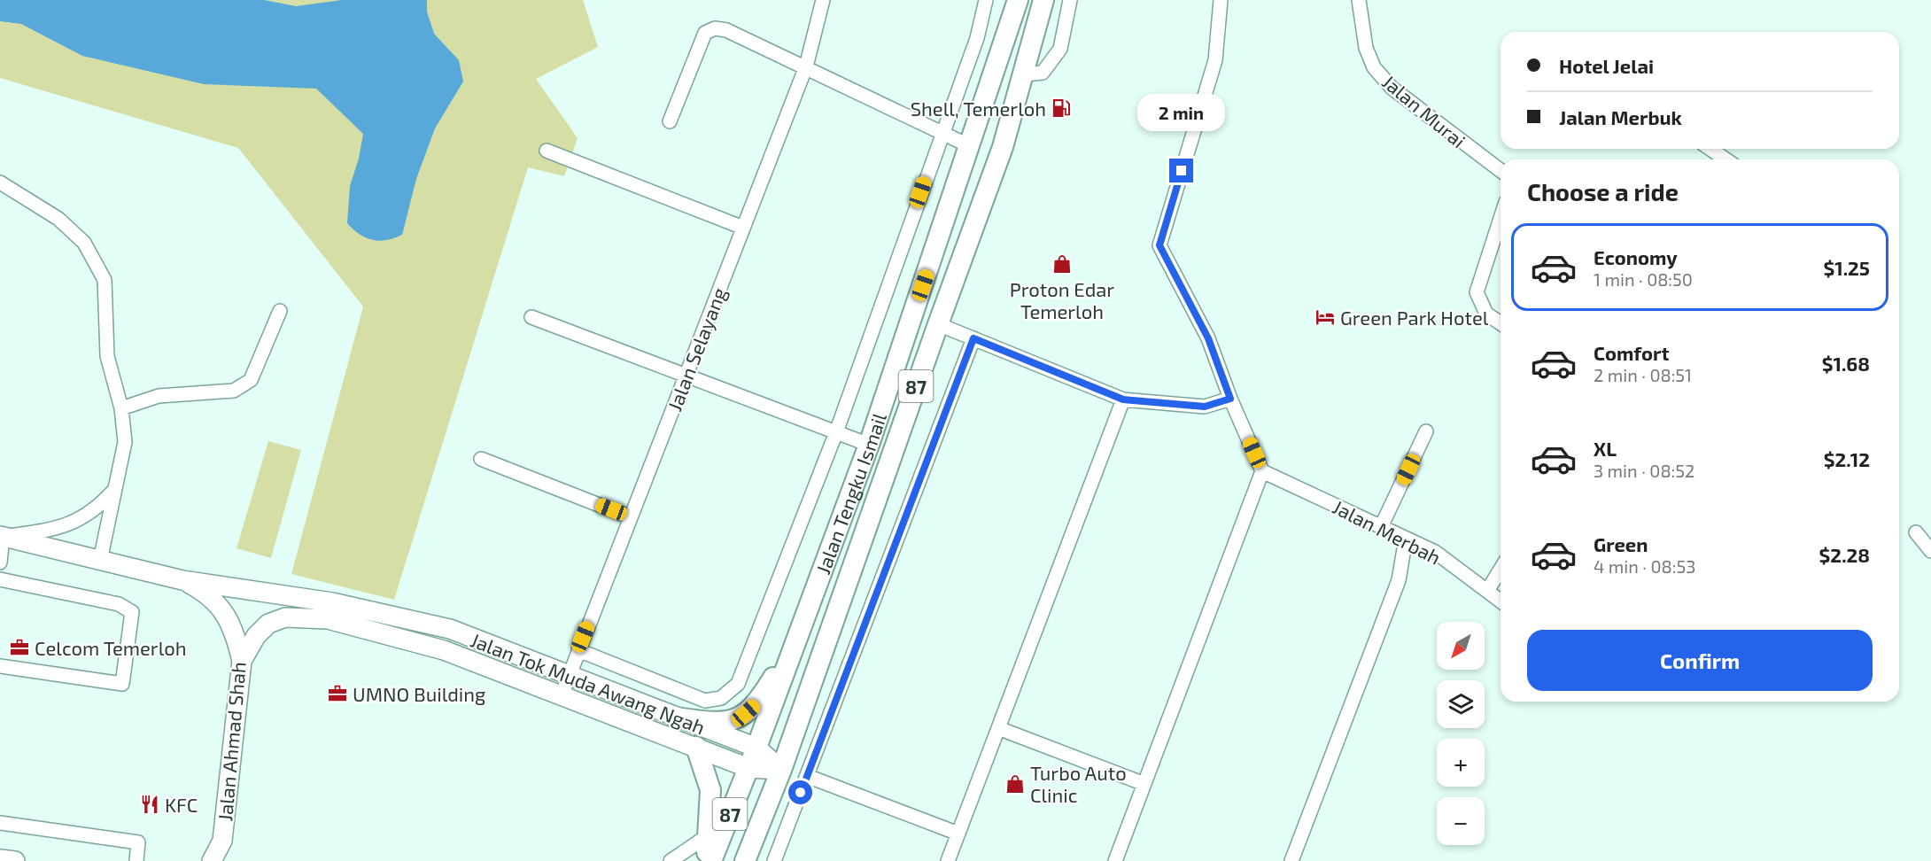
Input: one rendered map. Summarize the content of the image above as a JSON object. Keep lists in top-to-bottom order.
{
  "streets": {
    "main road": [
      "87",
      "Jalan Tengku Ismail",
      "Jalan Tok Muda Awang Ngah",
      "Jalan Ahmad Shah"
    ],
    "street": ["Jalan Murai", "Jalan Selayang", "Jalan Merbah"]
  },
  "crossings": [
    ["Jalan Selayang", "Jalan Tengku Ismail"],
    ["Jalan Selayang", "Jalan Tok Muda Awang Ngah"],
    ["Jalan Tengku Ismail", "Jalan Tok Muda Awang Ngah"],
    ["Jalan Tok Muda Awang Ngah", "Jalan Ahmad Shah"]
  ],
  "places": {
    "fuel station": ["Shell, Temerloh"],
    "shop": ["Proton Edar Temerloh", "Turbo Auto Clinic"],
    "hotel": ["Green Park Hotel"],
    "office": ["Celcom Temerloh", "UMNO Building"],
    "restaurant": ["KFC"]
  },
  "north": "bottom left",
  "page": {
    "banner": ["Hotel Jelai", "Jalan Merbuk"],
    "bubble": "2 min",
    "heading": "Choose a ride",
    "list": [
      {
        "name": "Economy",
        "note": "1 min · 08:50",
        "value": "$1.25"
      },
      {
        "name": "Comfort",
        "note": "2 min · 08:51",
        "value": "$1.68"
      },
      {
        "name": "XL",
        "note": "3 min · 08:52",
        "value": "$2.12"
      },
      {
        "name": "Green",
        "note": "4 min · 08:53",
        "value": "$2.28"
      }
    ],
    "buttons": "Confirm",
    "map_buttons": ["+", "−"]
  }
}
